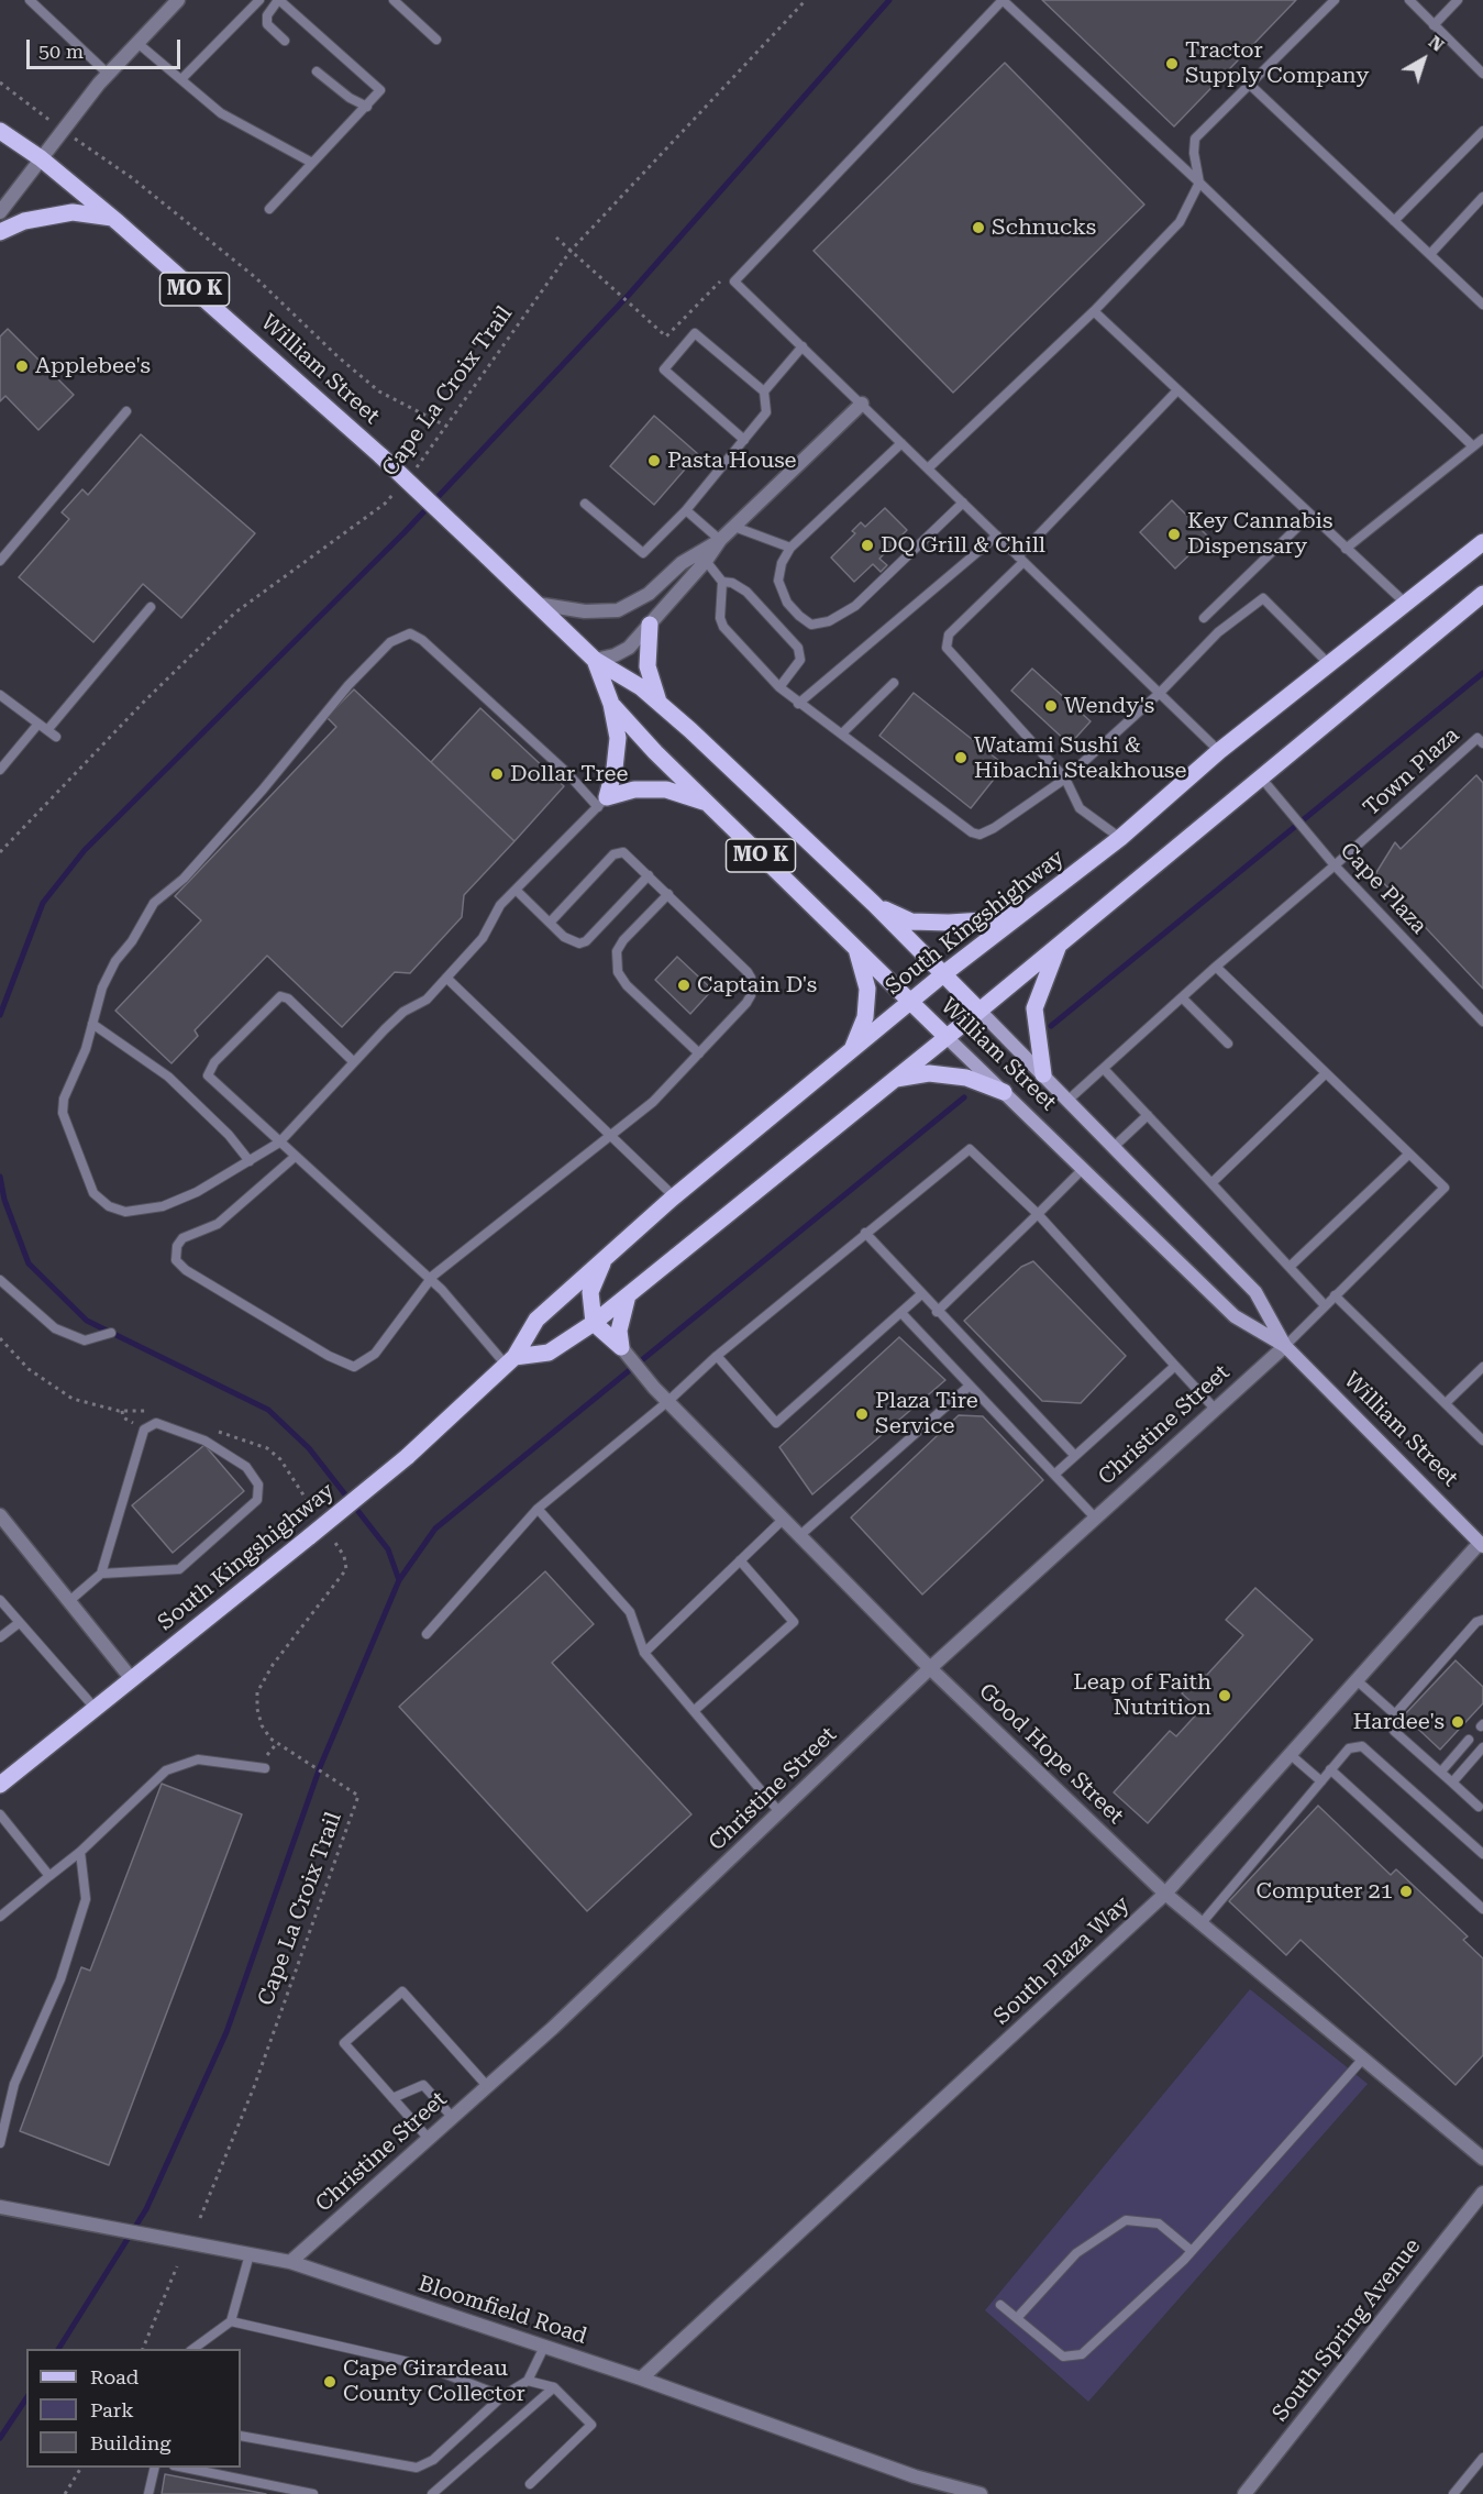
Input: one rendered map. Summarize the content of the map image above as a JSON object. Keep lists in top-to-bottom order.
{
  "streets": {
    "main road": ["MO K", "William Street", "South Kingshighway"],
    "street": [
      "Christine Street",
      "Good Hope Street",
      "South Plaza Way",
      "Bloomfield Road",
      "South Spring Avenue"
    ],
    "lane": ["Town Plaza", "Cape Plaza"],
    "path": ["Cape La Croix Trail"]
  },
  "crossings": [
    ["William Street", "South Kingshighway"],
    ["William Street", "Christine Street"],
    ["William Street", "South Plaza Way"],
    ["Town Plaza", "Cape Plaza"],
    ["Christine Street", "Good Hope Street"],
    ["Christine Street", "Bloomfield Road"],
    ["Good Hope Street", "South Plaza Way"],
    ["South Plaza Way", "Bloomfield Road"]
  ],
  "places": [
    "Tractor Supply Company",
    "Schnucks",
    "Applebee's",
    "Pasta House",
    "Key Cannabis Dispensary",
    "DQ Grill & Chill",
    "Wendy's",
    "Watami Sushi & Hibachi Steakhouse",
    "Dollar Tree",
    "Captain D's",
    "Plaza Tire Service",
    "Leap of Faith Nutrition",
    "Hardee's",
    "Computer 21",
    "Cape Girardeau County Collector"
  ],
  "legend": ["Road", "Park", "Building"],
  "scale_bar": "50 m",
  "north": "top right"
}
